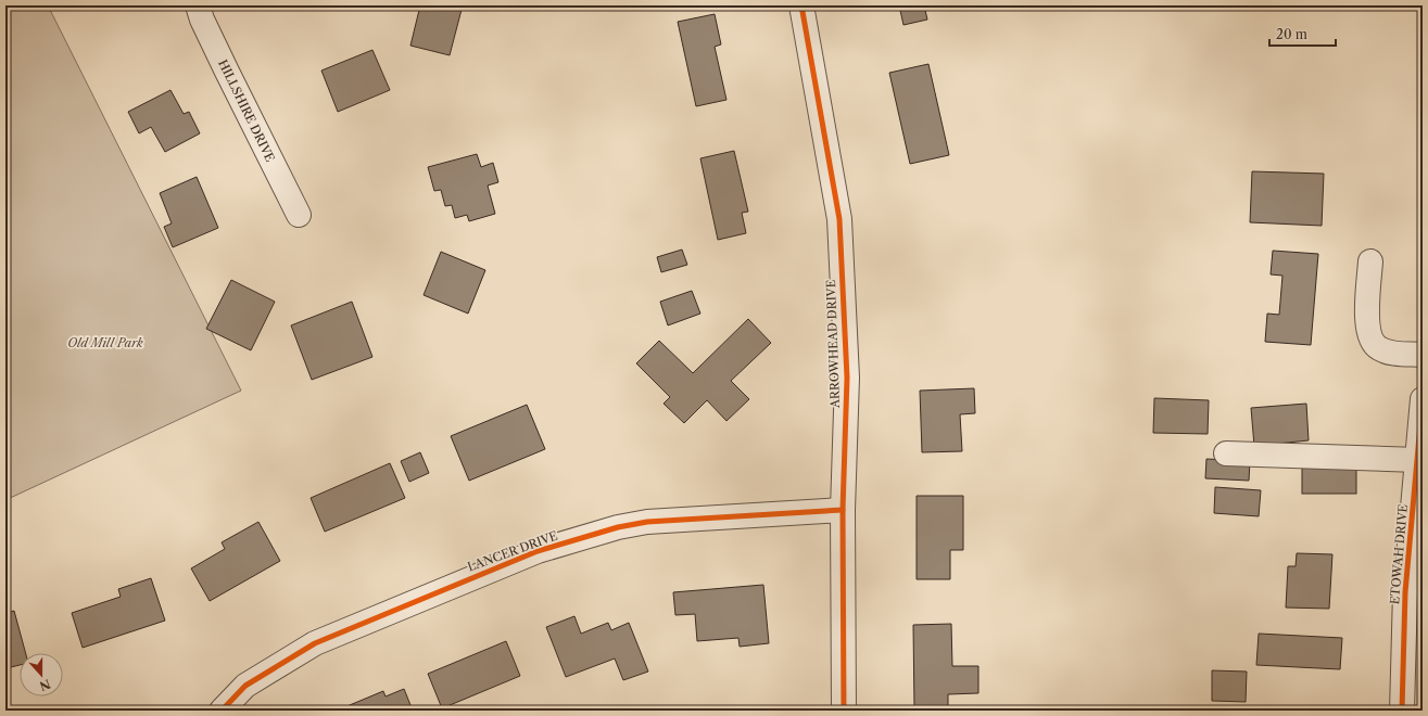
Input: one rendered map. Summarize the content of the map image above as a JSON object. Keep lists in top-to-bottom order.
{
  "streets": {
    "street": [
      "HILLSHIRE DRIVE",
      "ARROWHEAD DRIVE",
      "LANCER DRIVE",
      "ETOWAH DRIVE"
    ]
  },
  "crossings": [
    ["ARROWHEAD DRIVE", "LANCER DRIVE"]
  ],
  "parks": ["Old Mill Park"],
  "scale_bar": "20 m",
  "north": "bottom"
}
